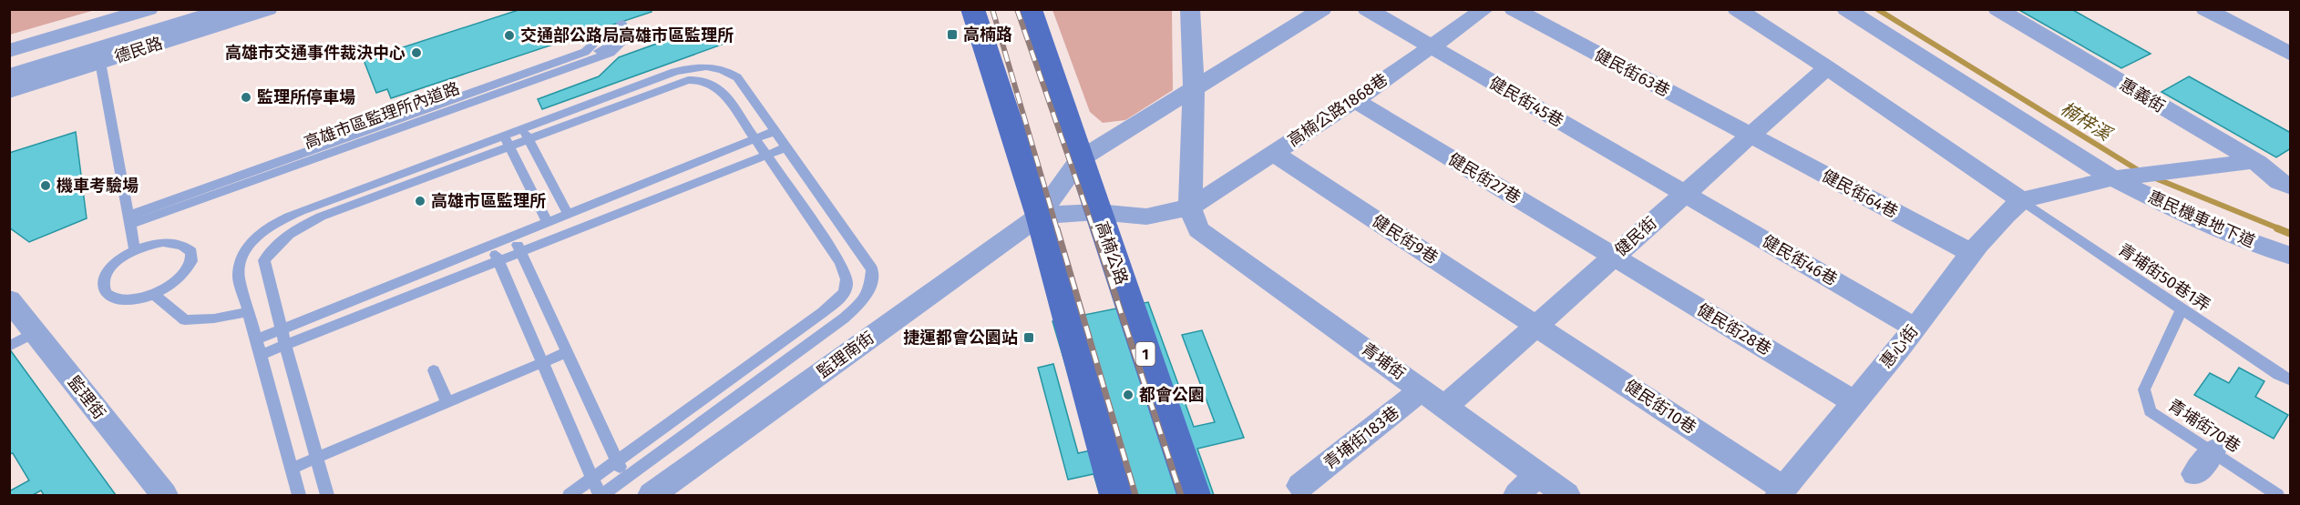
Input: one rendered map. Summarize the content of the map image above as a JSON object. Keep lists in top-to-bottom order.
{
  "streets": {
    "main road": ["高楠公路", "1"],
    "street": [
      "德民路",
      "健民街63巷",
      "惠義街",
      "健民街45巷",
      "高楠公路1868巷",
      "健民街27巷",
      "健民街64巷",
      "惠民機車地下道",
      "健民街",
      "健民街9巷",
      "健民街46巷",
      "健民街28巷",
      "惠心街",
      "監理南街",
      "青埔街",
      "監理街",
      "健民街10巷",
      "青埔街183巷"
    ],
    "lane": ["高雄市區監理所內道路", "青埔街50巷1弄", "青埔街70巷"]
  },
  "crossings": [
    ["健民街63巷", "健民街64巷"],
    ["健民街63巷", "健民街"],
    ["健民街45巷", "高楠公路1868巷"],
    ["健民街45巷", "健民街"],
    ["健民街45巷", "健民街46巷"],
    ["高楠公路1868巷", "健民街27巷"],
    ["高楠公路1868巷", "健民街9巷"],
    ["高楠公路1868巷", "青埔街"],
    ["健民街27巷", "健民街"],
    ["健民街27巷", "健民街28巷"],
    ["健民街64巷", "健民街"],
    ["健民街64巷", "惠心街"],
    ["健民街", "健民街9巷"],
    ["健民街", "健民街46巷"],
    ["健民街", "健民街28巷"],
    ["健民街", "青埔街"],
    ["健民街", "健民街10巷"],
    ["健民街9巷", "健民街10巷"],
    ["健民街46巷", "惠心街"],
    ["青埔街50巷1弄", "惠心街"],
    ["青埔街50巷1弄", "青埔街70巷"],
    ["健民街28巷", "惠心街"],
    ["惠心街", "健民街10巷"],
    ["青埔街", "青埔街183巷"]
  ],
  "water": ["楠梓溪"],
  "places": {
    "transit": ["高楠路", "捷運都會公園站"],
    "other": [
      "交通部公路局高雄市區監理所",
      "高雄市交通事件裁決中心",
      "監理所停車場",
      "機車考驗場",
      "高雄市區監理所",
      "都會公園"
    ]
  }
}
